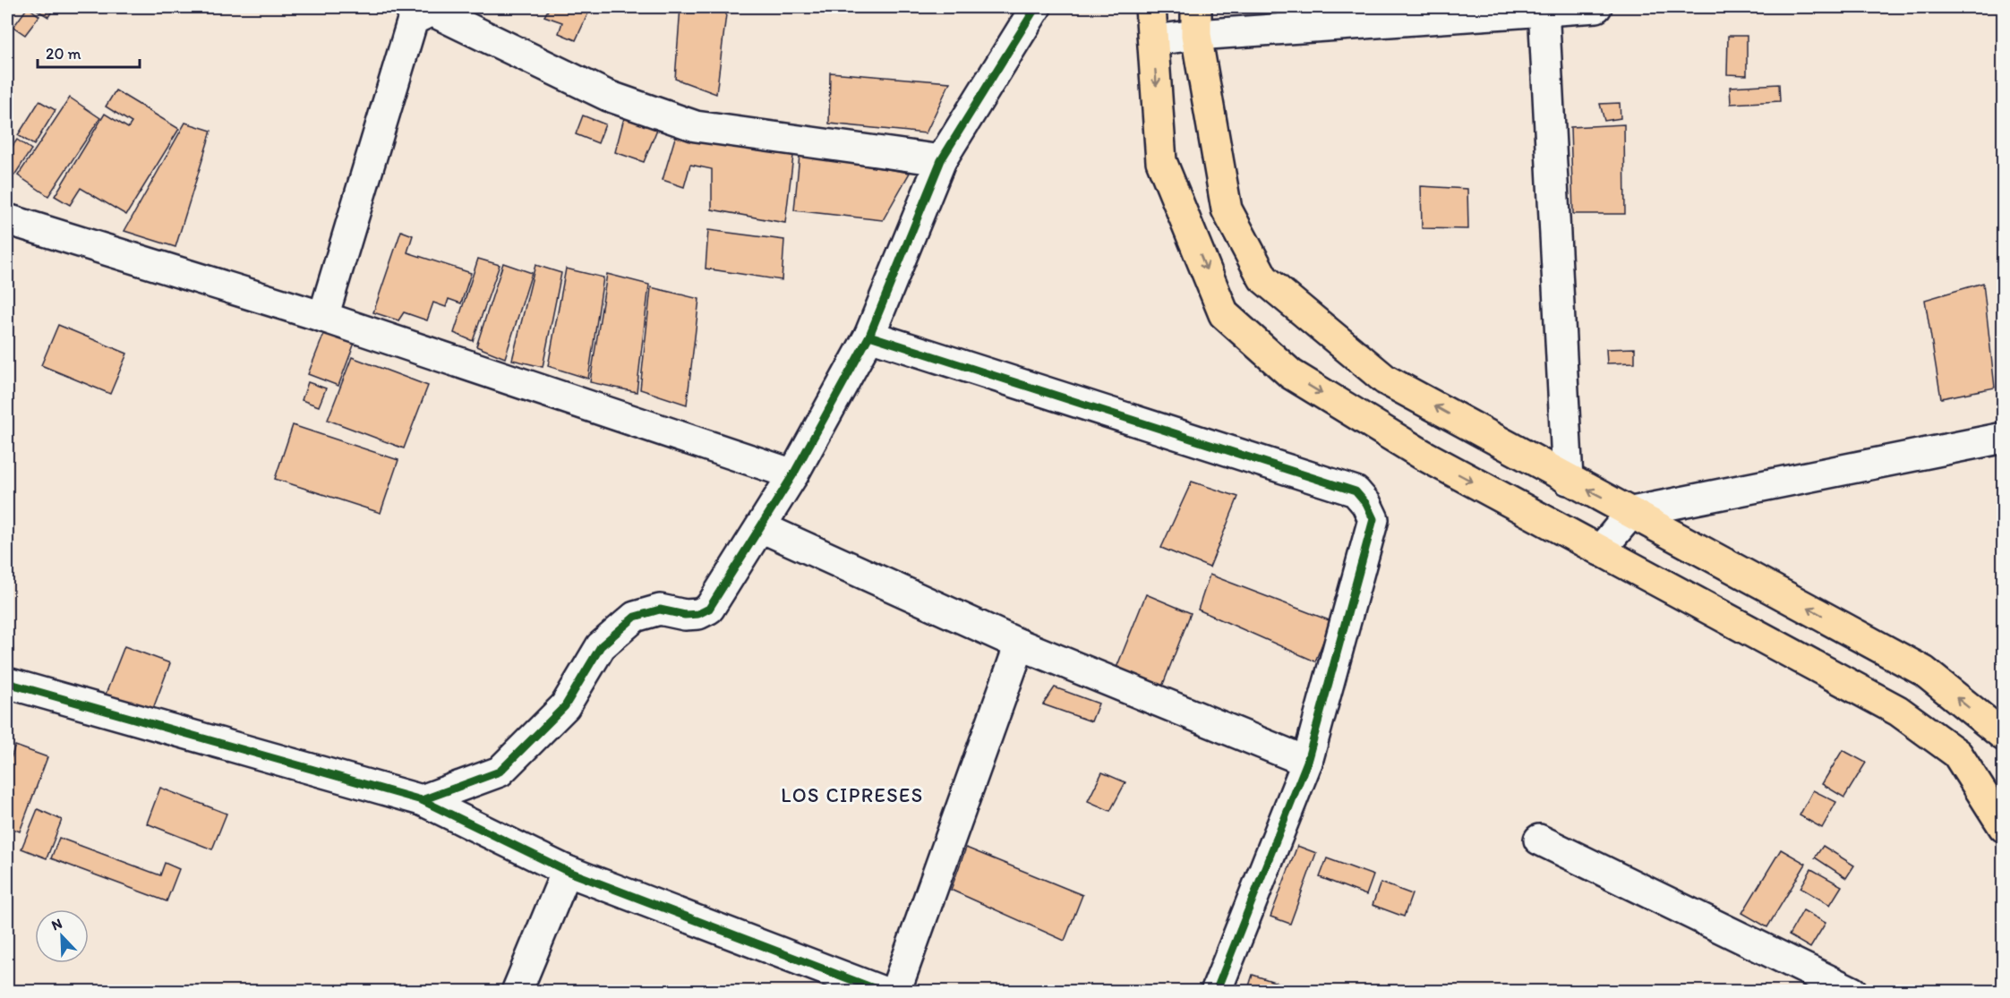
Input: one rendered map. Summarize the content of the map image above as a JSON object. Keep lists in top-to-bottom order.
{
  "districts": ["LOS CIPRESES"],
  "scale_bar": "20 m",
  "north": "top left"
}
